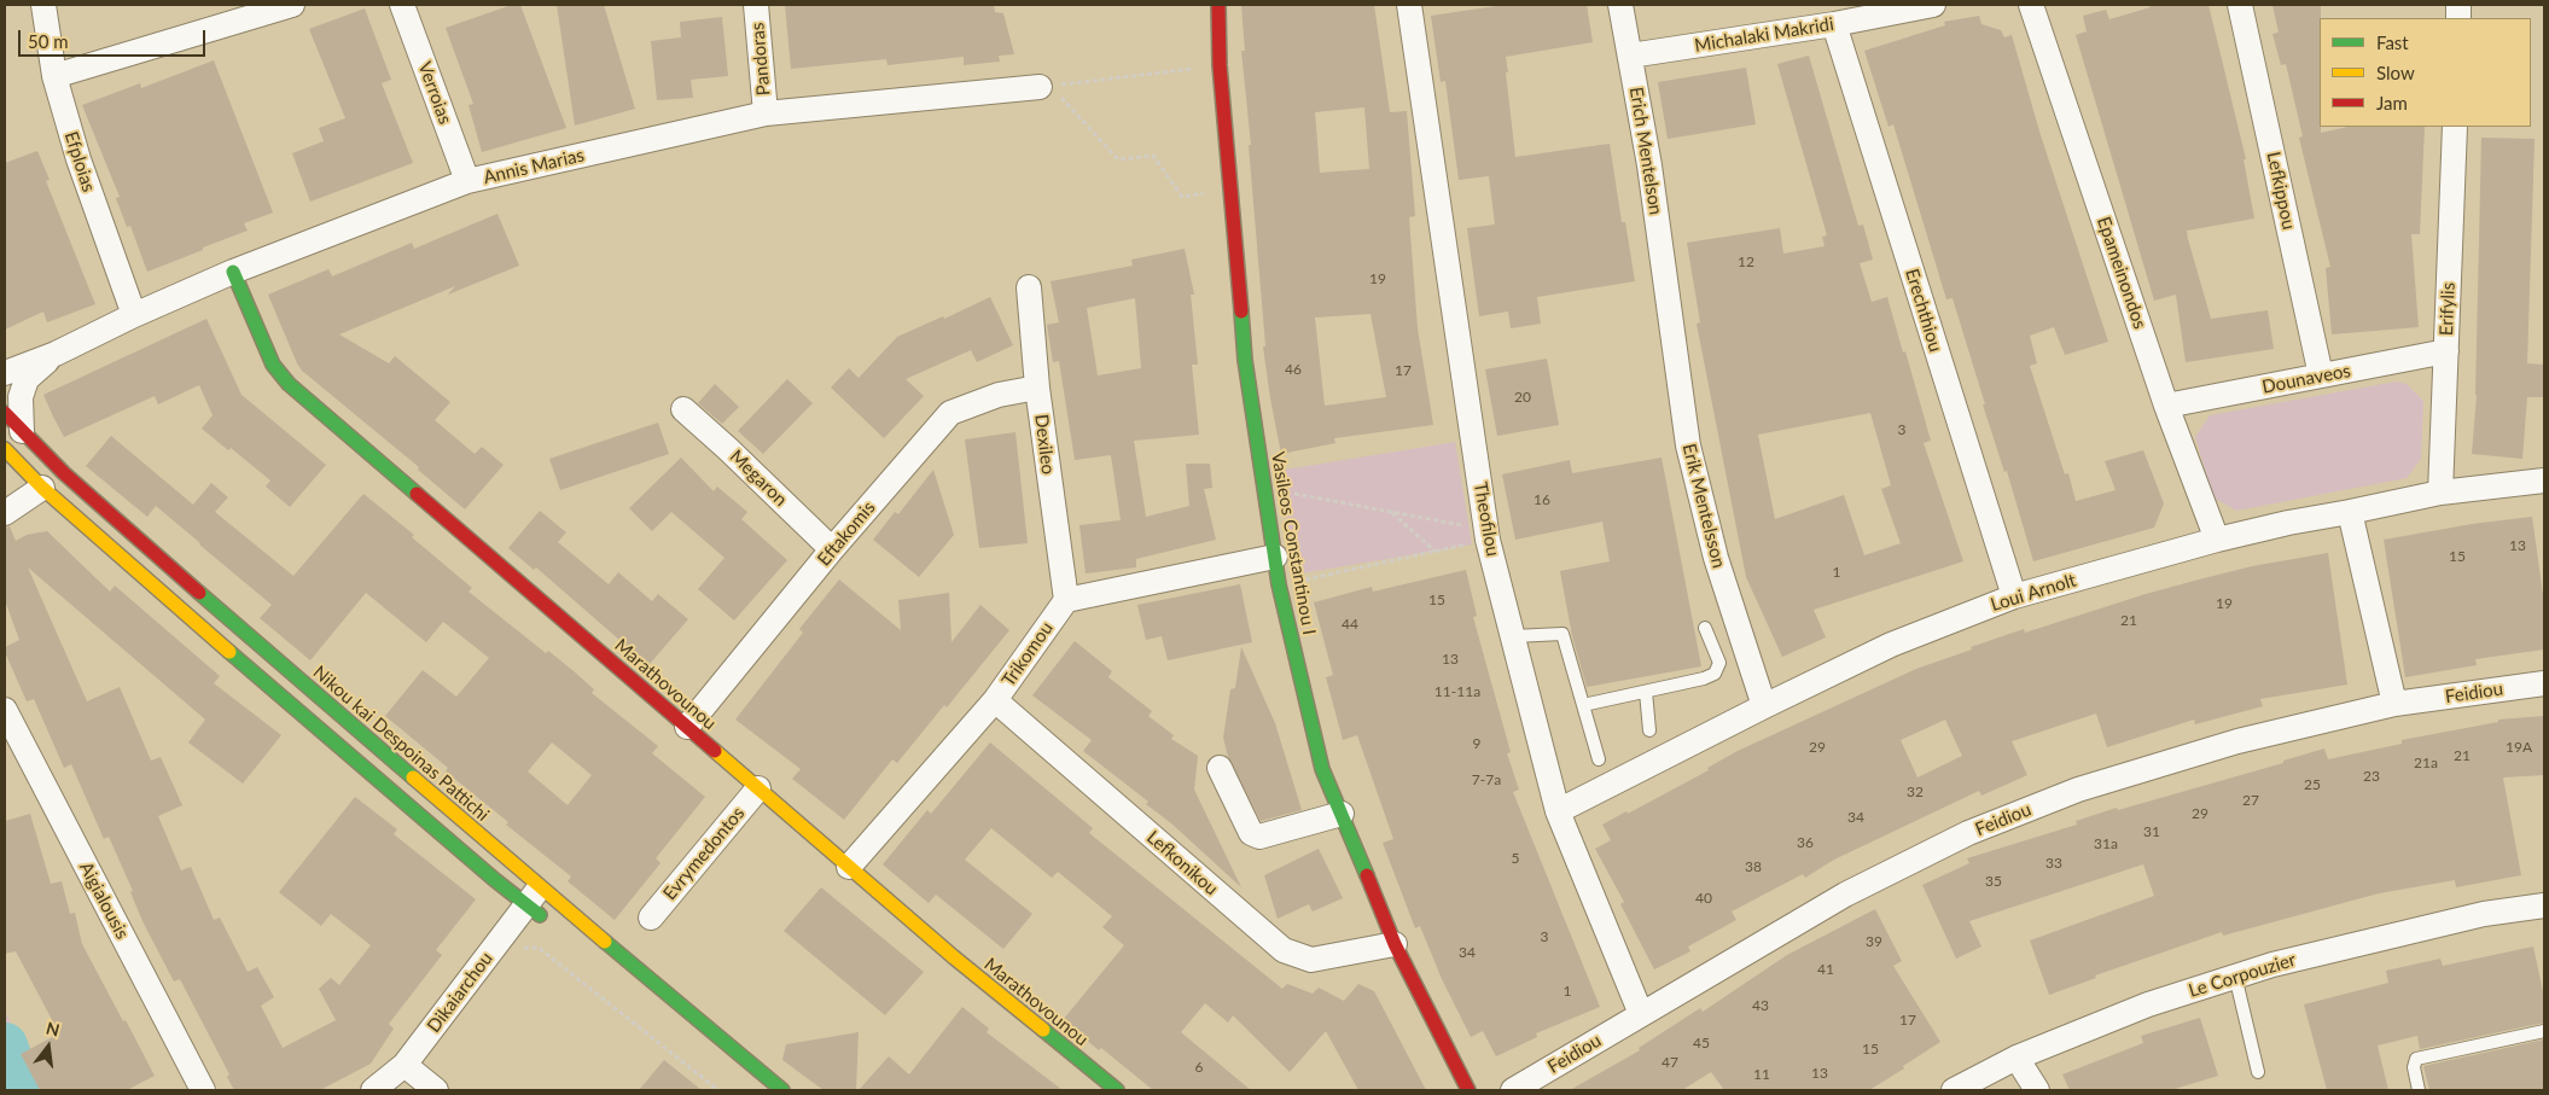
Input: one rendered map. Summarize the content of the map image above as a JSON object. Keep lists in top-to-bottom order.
{
  "streets": {
    "main road": ["Vasileos Constantinou I", "Marathovounou", "Nikou kai Despoinas Pattichi"],
    "street": [
      "Michalaki Makridi",
      "Pandoras",
      "Verroias",
      "Erich Mentelson",
      "Efploias",
      "Annis Marias",
      "Lefkippou",
      "Epameinondos",
      "Erifylis",
      "Erechthiou",
      "Dounaveos",
      "Dexileo",
      "Megaron",
      "Erik Mentelsson",
      "Theofilou",
      "Eftakomis",
      "Loui Arnolt",
      "Trikomou",
      "Feidiou",
      "Evrymedontos",
      "Lefkonikou",
      "Aigialousis",
      "Le Corpouzier",
      "Dikaiarchou"
    ]
  },
  "crossings": [
    ["Michalaki Makridi", "Erich Mentelson"],
    ["Michalaki Makridi", "Erechthiou"],
    ["Pandoras", "Annis Marias"],
    ["Verroias", "Annis Marias"],
    ["Erich Mentelson", "Erik Mentelsson"],
    ["Efploias", "Annis Marias"],
    ["Annis Marias", "Marathovounou"],
    ["Annis Marias", "Nikou kai Despoinas Pattichi"],
    ["Lefkippou", "Dounaveos"],
    ["Epameinondos", "Dounaveos"],
    ["Epameinondos", "Loui Arnolt"],
    ["Erifylis", "Dounaveos"],
    ["Erifylis", "Loui Arnolt"],
    ["Erechthiou", "Loui Arnolt"],
    ["Dexileo", "Eftakomis"],
    ["Dexileo", "Trikomou"],
    ["Megaron", "Eftakomis"],
    ["Erik Mentelsson", "Loui Arnolt"],
    ["Theofilou", "Loui Arnolt"],
    ["Theofilou", "Feidiou"],
    ["Eftakomis", "Marathovounou"],
    ["Vasileos Constantinou I", "Lefkonikou"],
    ["Trikomou", "Marathovounou"],
    ["Trikomou", "Lefkonikou"],
    ["Marathovounou", "Evrymedontos"],
    ["Nikou kai Despoinas Pattichi", "Dikaiarchou"]
  ],
  "house_numbers": [
    "12",
    "19",
    "46",
    "17",
    "20",
    "3",
    "16",
    "13",
    "15",
    "1",
    "15",
    "19",
    "21",
    "44",
    "13",
    "11-11a",
    "9",
    "29",
    "19A",
    "21",
    "21a",
    "23",
    "7-7a",
    "25",
    "32",
    "27",
    "29",
    "34",
    "31",
    "36",
    "31a",
    "5",
    "33",
    "38",
    "35",
    "40",
    "3",
    "39",
    "34",
    "41",
    "1",
    "43",
    "17",
    "45",
    "15",
    "47",
    "6",
    "13",
    "11"
  ],
  "legend": ["Fast", "Slow", "Jam"],
  "scale_bar": "50 m",
  "north": "top"
}
